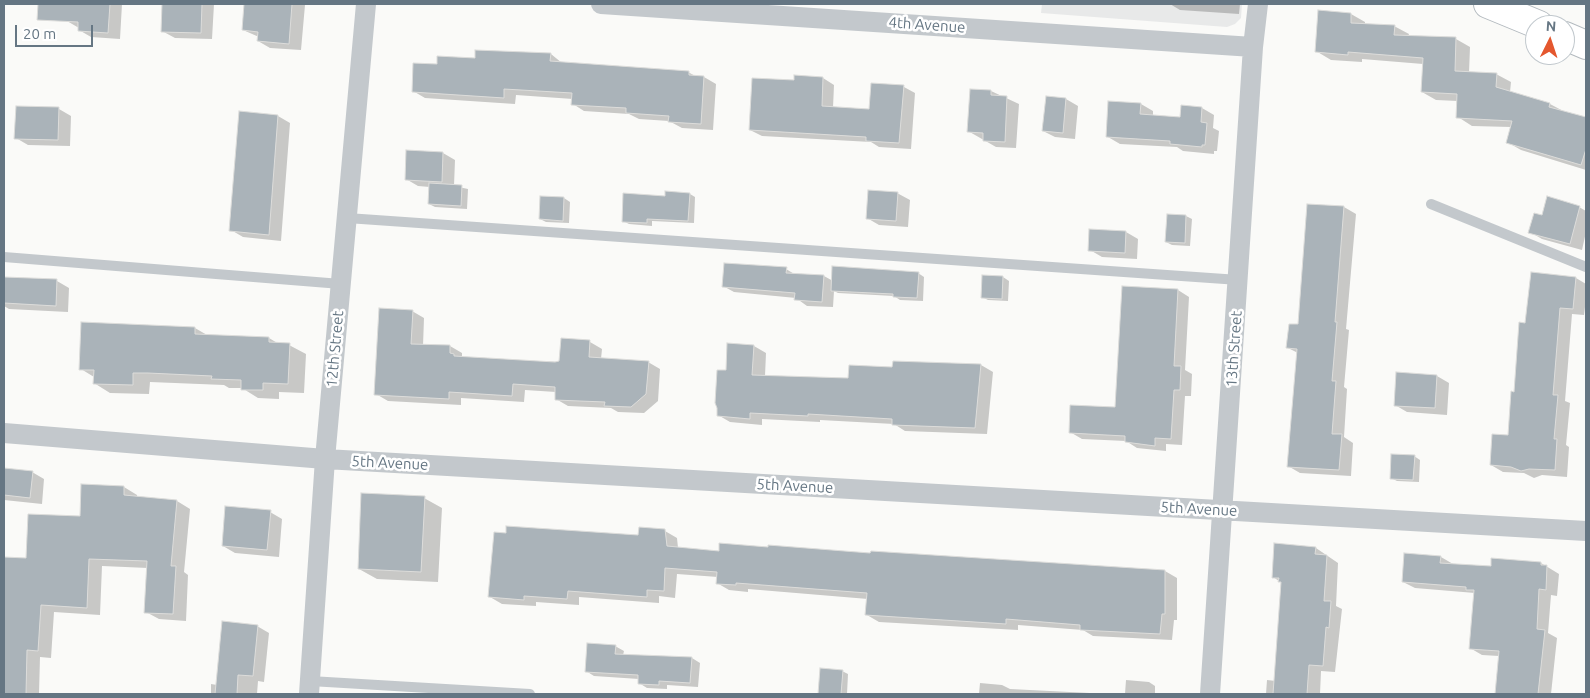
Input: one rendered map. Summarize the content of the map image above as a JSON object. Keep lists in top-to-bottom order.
{
  "streets": {
    "street": [
      "4th Avenue",
      "12th Street",
      "13th Street",
      "5th Avenue"
    ]
  },
  "crossings": [
    ["4th Avenue", "13th Street"],
    ["12th Street", "5th Avenue"],
    ["13th Street", "5th Avenue"]
  ],
  "scale_bar": "20 m",
  "north": "top"
}
